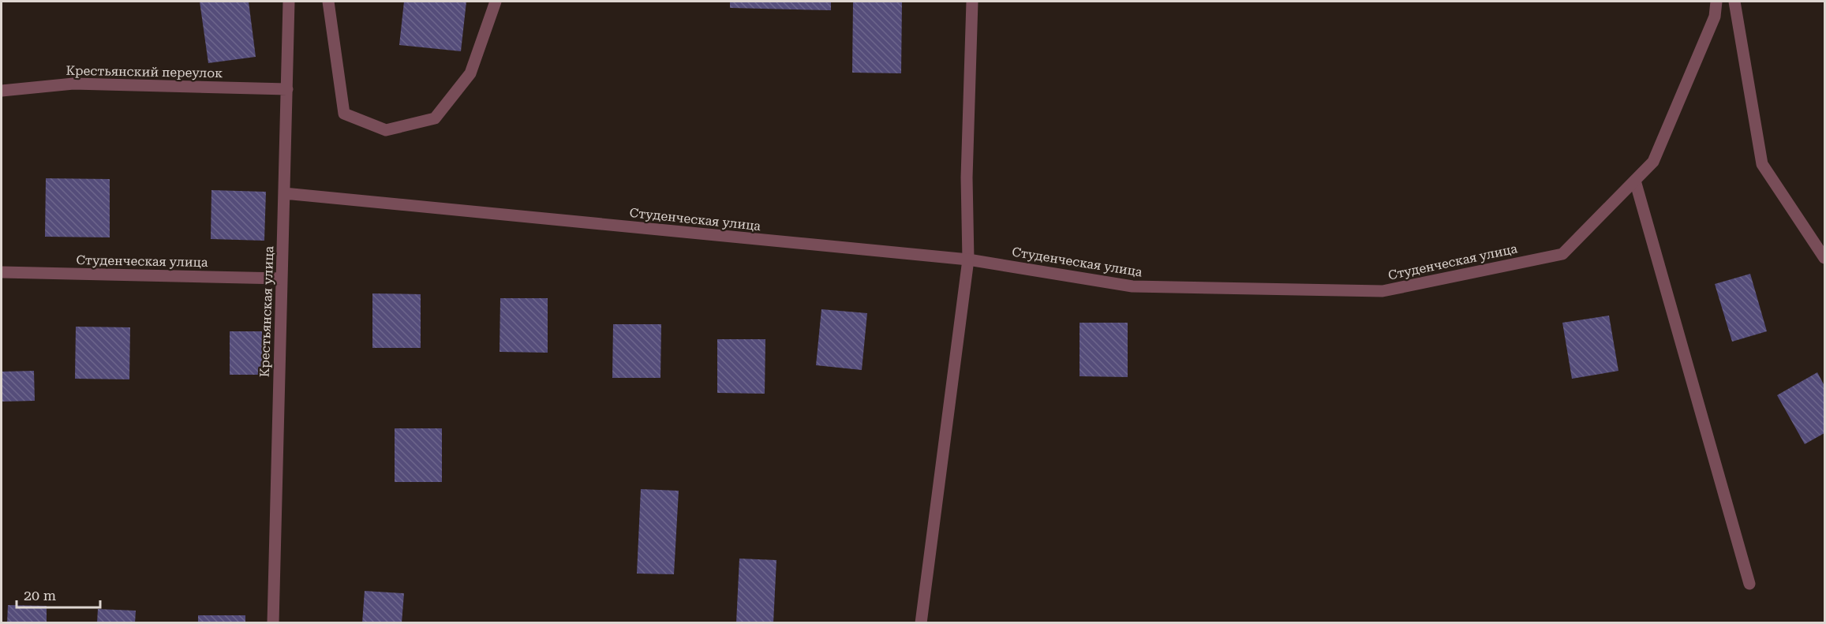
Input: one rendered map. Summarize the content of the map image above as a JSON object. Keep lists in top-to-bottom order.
{
  "streets": {
    "street": ["Крестьянский переулок", "Студенческая улица", "Крестьянская улица"]
  },
  "crossings": [
    ["Крестьянский переулок", "Крестьянская улица"],
    ["Студенческая улица", "Крестьянская улица"]
  ],
  "scale_bar": "20 m"
}
